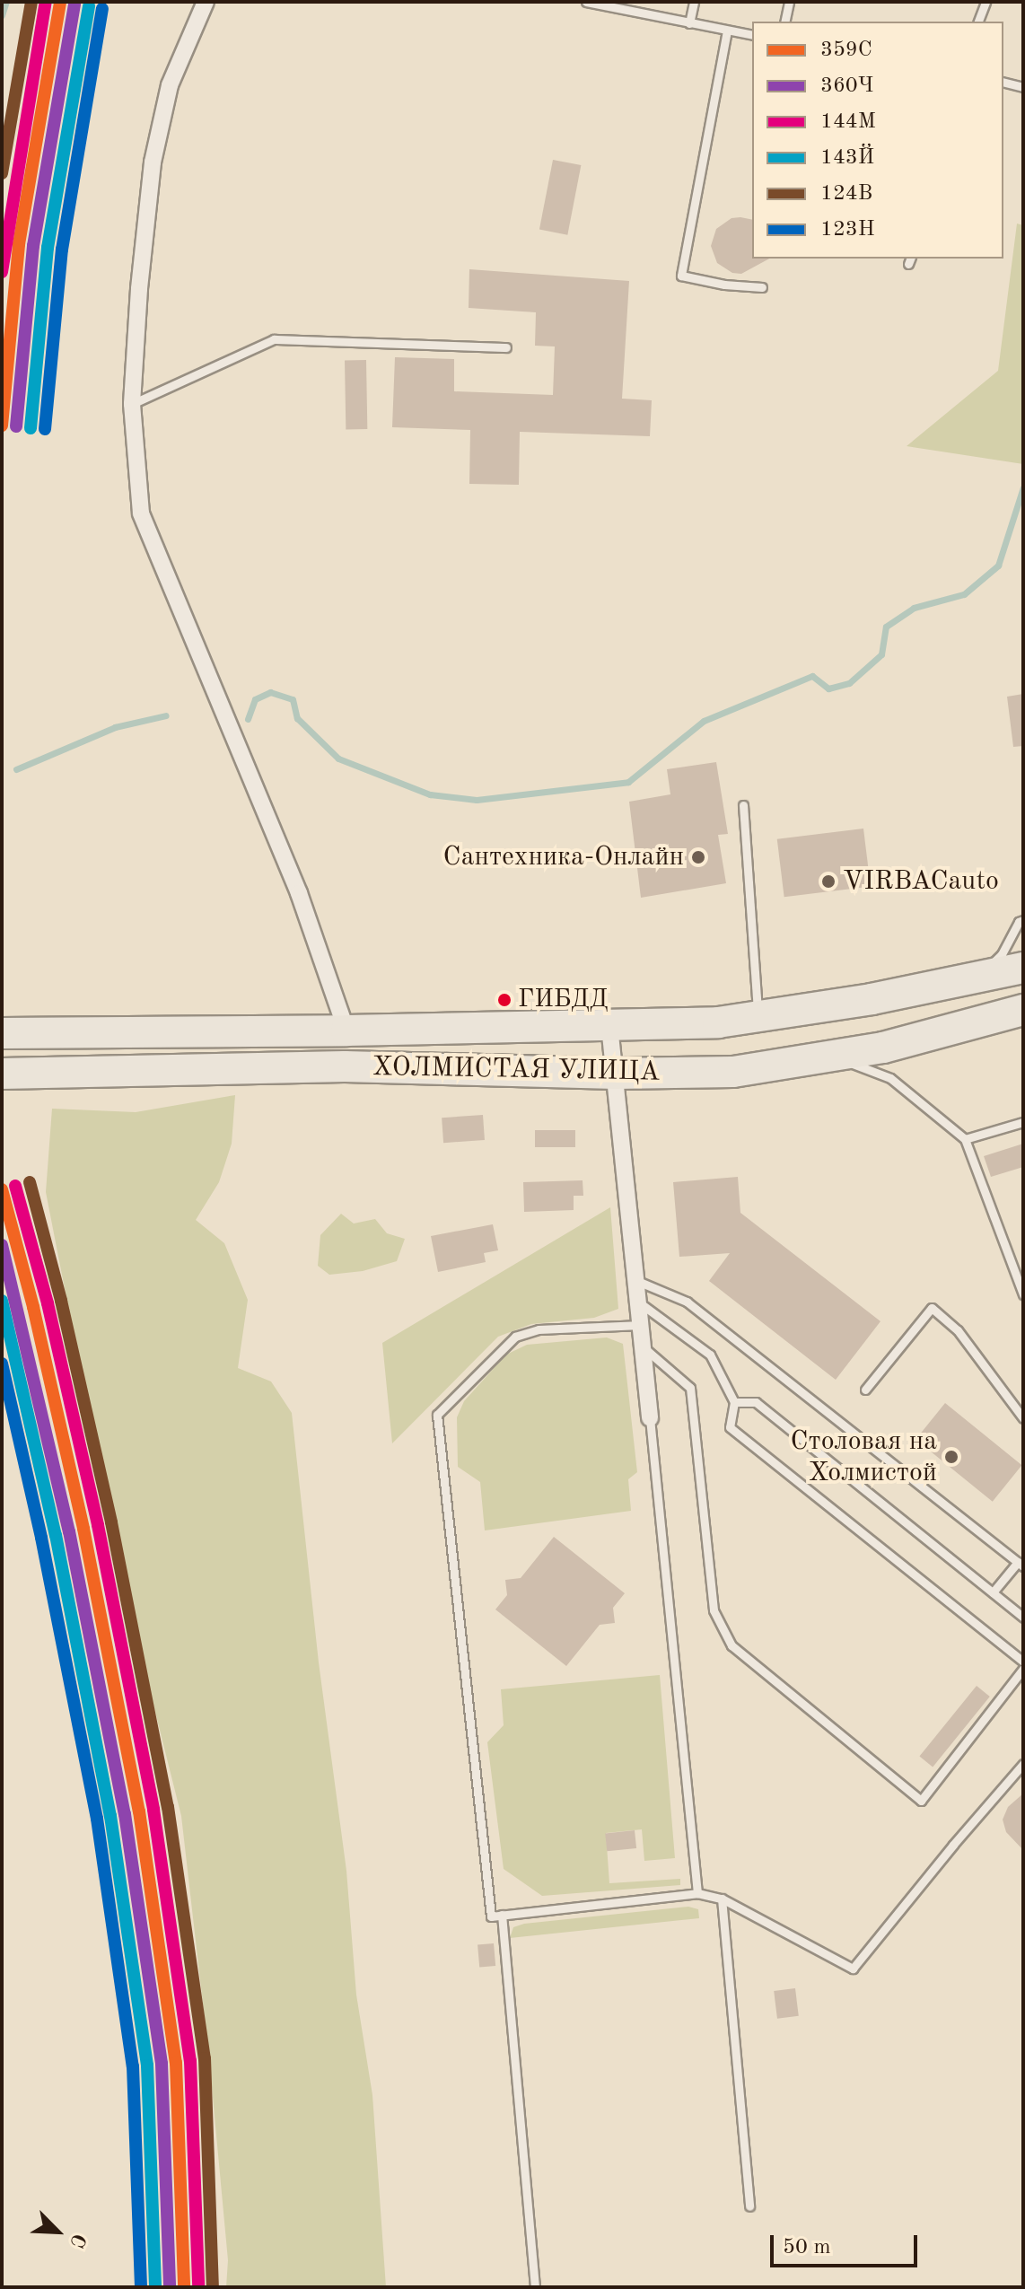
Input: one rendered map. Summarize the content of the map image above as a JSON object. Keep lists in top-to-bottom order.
{
  "streets": {
    "highway": ["ХОЛМИСТАЯ УЛИЦА"]
  },
  "places": [
    "Сантехника-Онлайн",
    "VIRBACauto",
    "ГИБДД",
    "Столовая на Холмистой"
  ],
  "lines": [
    "transit line 359С",
    "transit line 144М",
    "transit line 124В",
    "transit line 360Ч",
    "transit line 143Й",
    "transit line 123Н"
  ],
  "legend": [
    "359С",
    "360Ч",
    "144М",
    "143Й",
    "124В",
    "123Н"
  ],
  "scale_bar": "50 m",
  "north": "bottom right"
}
